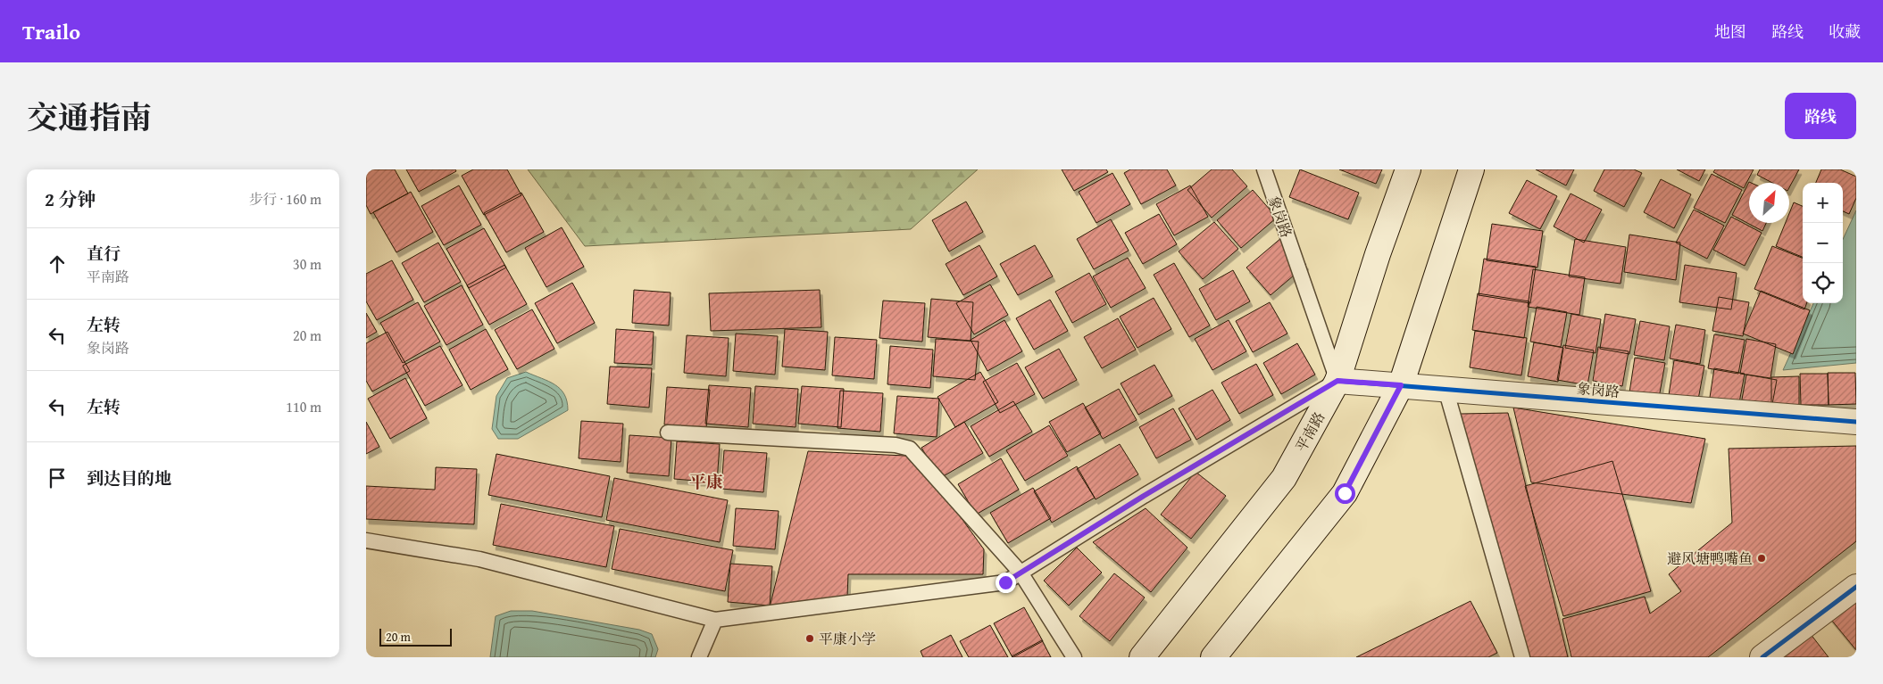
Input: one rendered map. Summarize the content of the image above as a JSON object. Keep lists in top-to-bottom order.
{
  "streets": {
    "main road": ["象岗路", "平南路"]
  },
  "crossings": [
    ["象岗路", "平南路"]
  ],
  "districts": ["平康"],
  "places": ["避风塘鸭嘴鱼", "平康小学"],
  "scale_bar": "20 m",
  "north": "top right",
  "page": {
    "header": "Trailo",
    "nav": ["地图", "路线", "收藏"],
    "title": "交通指南",
    "buttons": "路线",
    "heading": ["2 分钟", "步行 · 160 m"],
    "map_buttons": ["+", "−"],
    "list": [
      ["直行", "平南路", "30 m"],
      ["左转", "象岗路", "20 m"],
      ["左转", "110 m"],
      "到达目的地"
    ],
    "scale": "20 m"
  }
}
